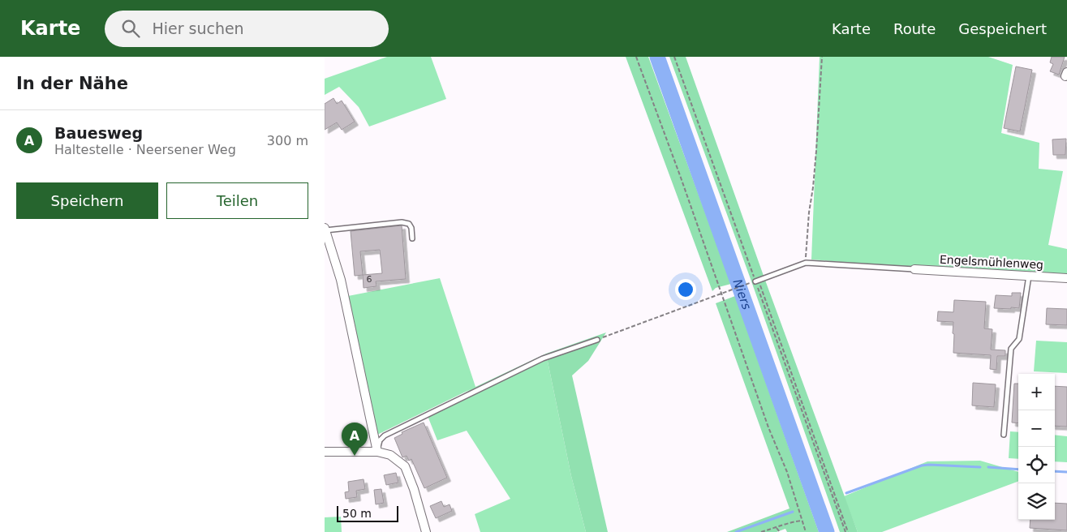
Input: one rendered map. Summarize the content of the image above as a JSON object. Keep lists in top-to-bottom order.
{
  "streets": {
    "street": ["Engelsmühlenweg"]
  },
  "water": ["Niers"],
  "house_numbers": ["6"],
  "scale_bar": "50 m",
  "page": {
    "header": "Karte",
    "search": "Hier suchen",
    "nav": ["Karte", "Route", "Gespeichert"],
    "heading": "In der Nähe",
    "list": [
      {
        "mark": "A",
        "name": "Bauesweg",
        "note": "Haltestelle · Neersener Weg",
        "value": "300 m"
      }
    ],
    "buttons": ["Speichern", "Teilen"],
    "map_buttons": ["+", "−"],
    "pins": "A",
    "scale": "50 m"
  }
}
